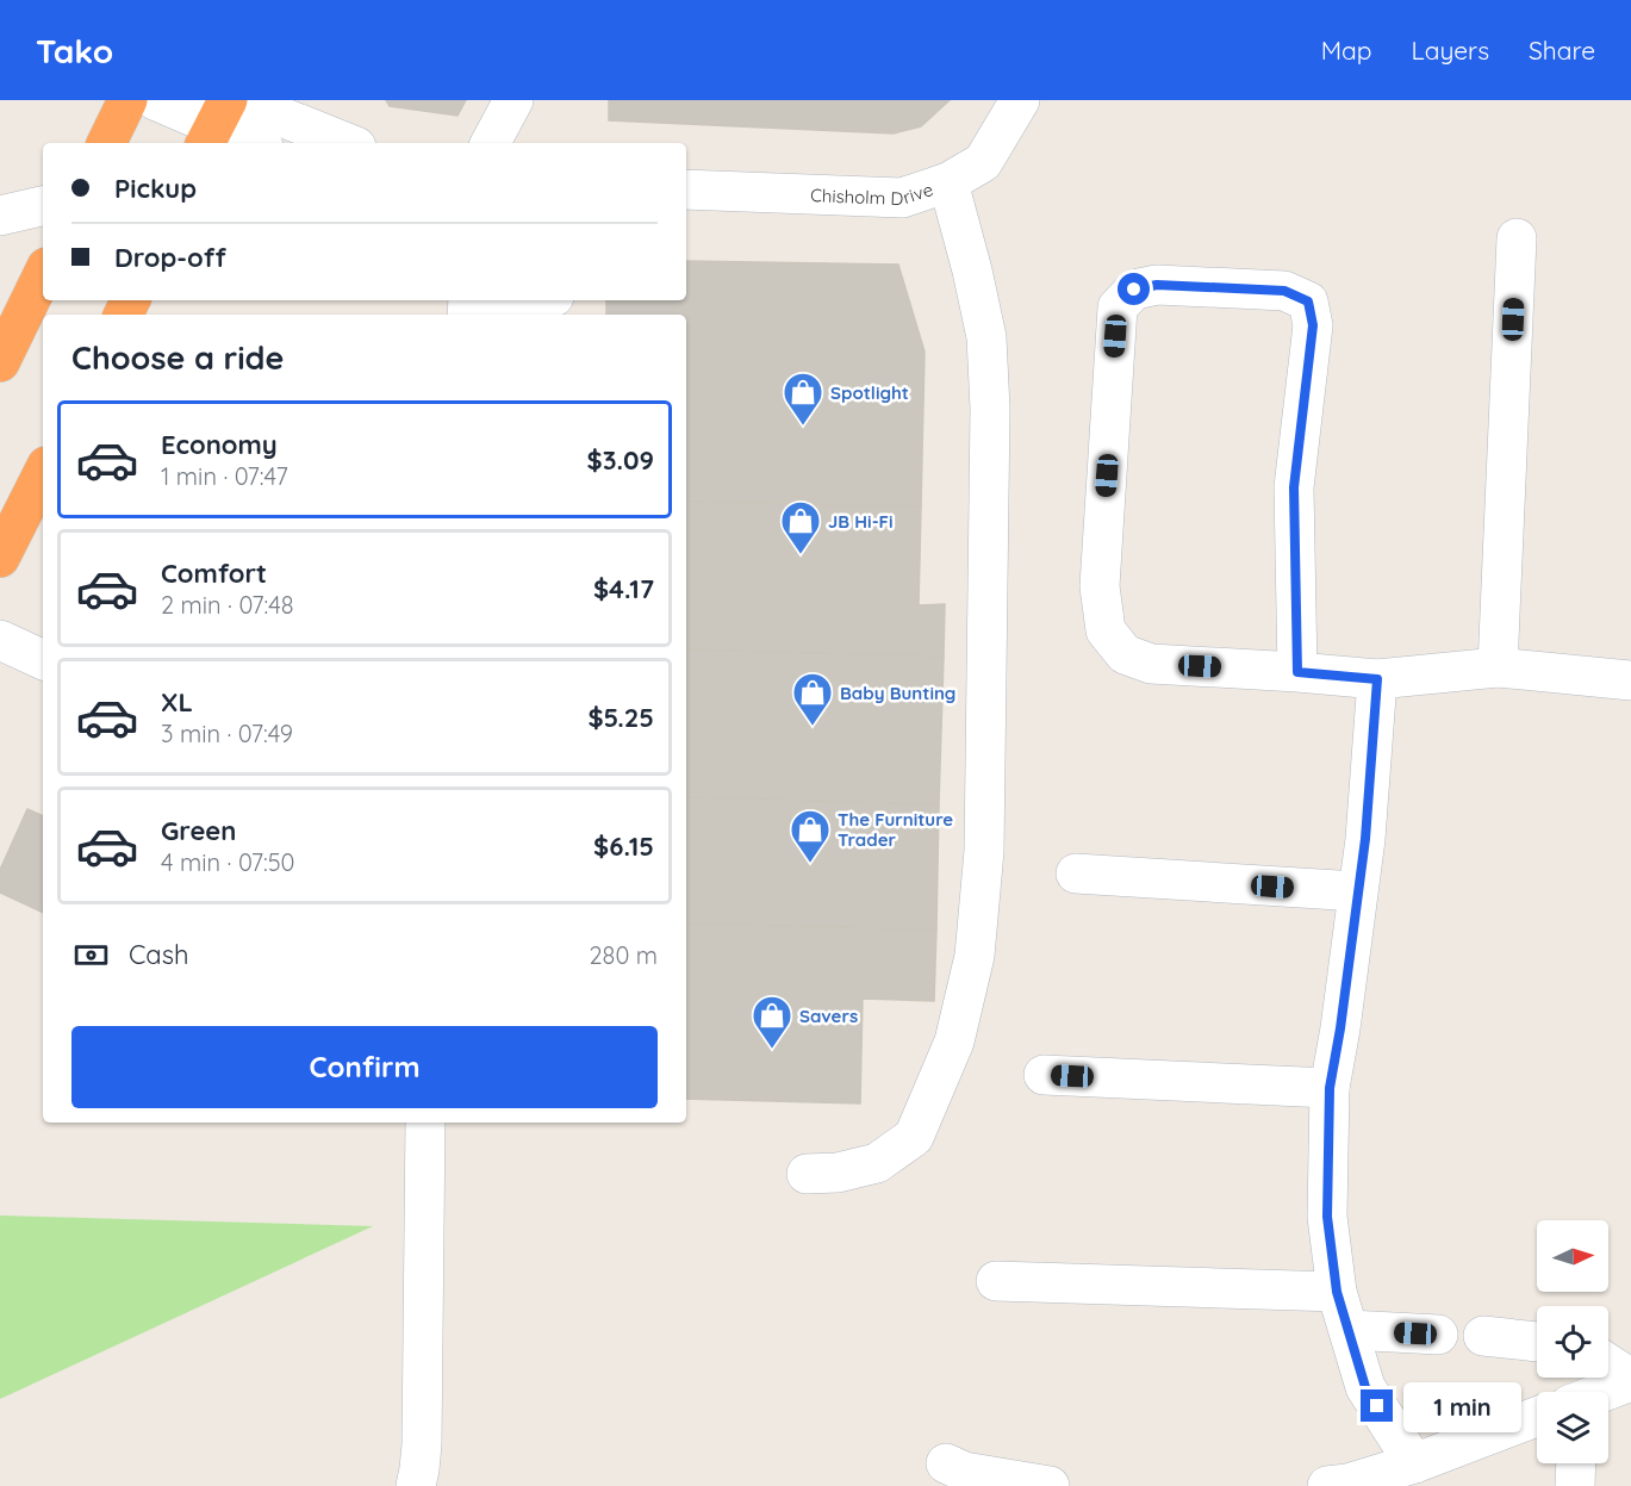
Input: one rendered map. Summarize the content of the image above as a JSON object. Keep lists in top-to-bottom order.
{
  "streets": {
    "street": ["Chisholm Drive"]
  },
  "places": {
    "shop": [
      "Spotlight",
      "JB Hi-Fi",
      "Baby Bunting",
      "The Furniture Trader",
      "Savers"
    ]
  },
  "north": "right",
  "page": {
    "header": "Tako",
    "nav": ["Map", "Layers", "Share"],
    "banner": ["Pickup", "Drop-off"],
    "heading": "Choose a ride",
    "list": [
      {
        "name": "Economy",
        "note": "1 min · 07:47",
        "value": "$3.09"
      },
      {
        "name": "Comfort",
        "note": "2 min · 07:48",
        "value": "$4.17"
      },
      {
        "name": "XL",
        "note": "3 min · 07:49",
        "value": "$5.25"
      },
      {
        "name": "Green",
        "note": "4 min · 07:50",
        "value": "$6.15"
      }
    ],
    "pay": ["Cash", "280 m"],
    "buttons": "Confirm",
    "bubble": "1 min"
  }
}
